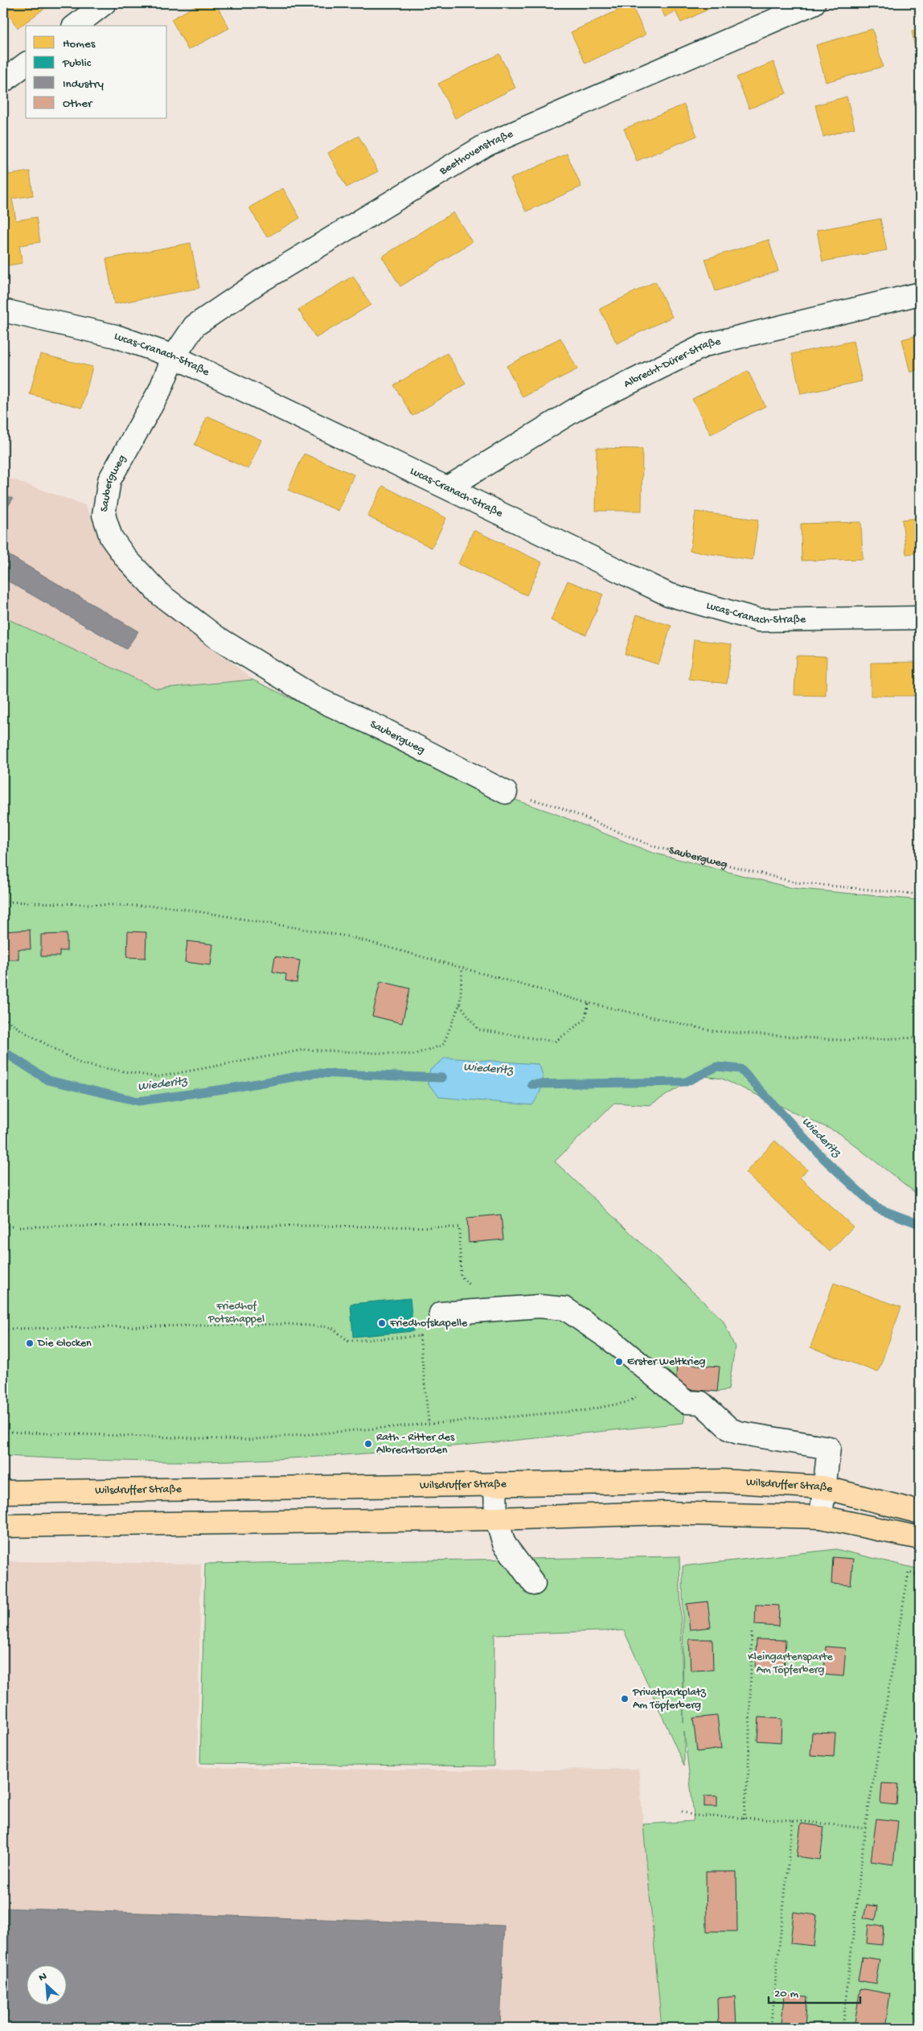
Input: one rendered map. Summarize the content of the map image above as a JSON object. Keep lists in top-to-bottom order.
{
  "streets": {
    "main road": ["Wilsdruffer Straße"],
    "street": [
      "Beethovenstraße",
      "Lucas-Cranach-Straße",
      "Albrecht-Dürer-Straße",
      "Saubergweg"
    ]
  },
  "crossings": [
    ["Beethovenstraße", "Lucas-Cranach-Straße"],
    ["Beethovenstraße", "Saubergweg"],
    ["Lucas-Cranach-Straße", "Albrecht-Dürer-Straße"],
    ["Lucas-Cranach-Straße", "Saubergweg"]
  ],
  "water": ["Wiederitz"],
  "parks": ["Friedhof Potschappel", "Kleingartensparte Am Töpferberg"],
  "places": [
    "Friedhofskapelle",
    "Die Glocken",
    "Erster Weltkrieg",
    "Rath - Ritter des Albrechtsorden",
    "Privatparkplatz Am Töpferberg"
  ],
  "legend": [
    "Homes",
    "Public",
    "Industry",
    "Other"
  ],
  "scale_bar": "20 m",
  "north": "top left"
}
